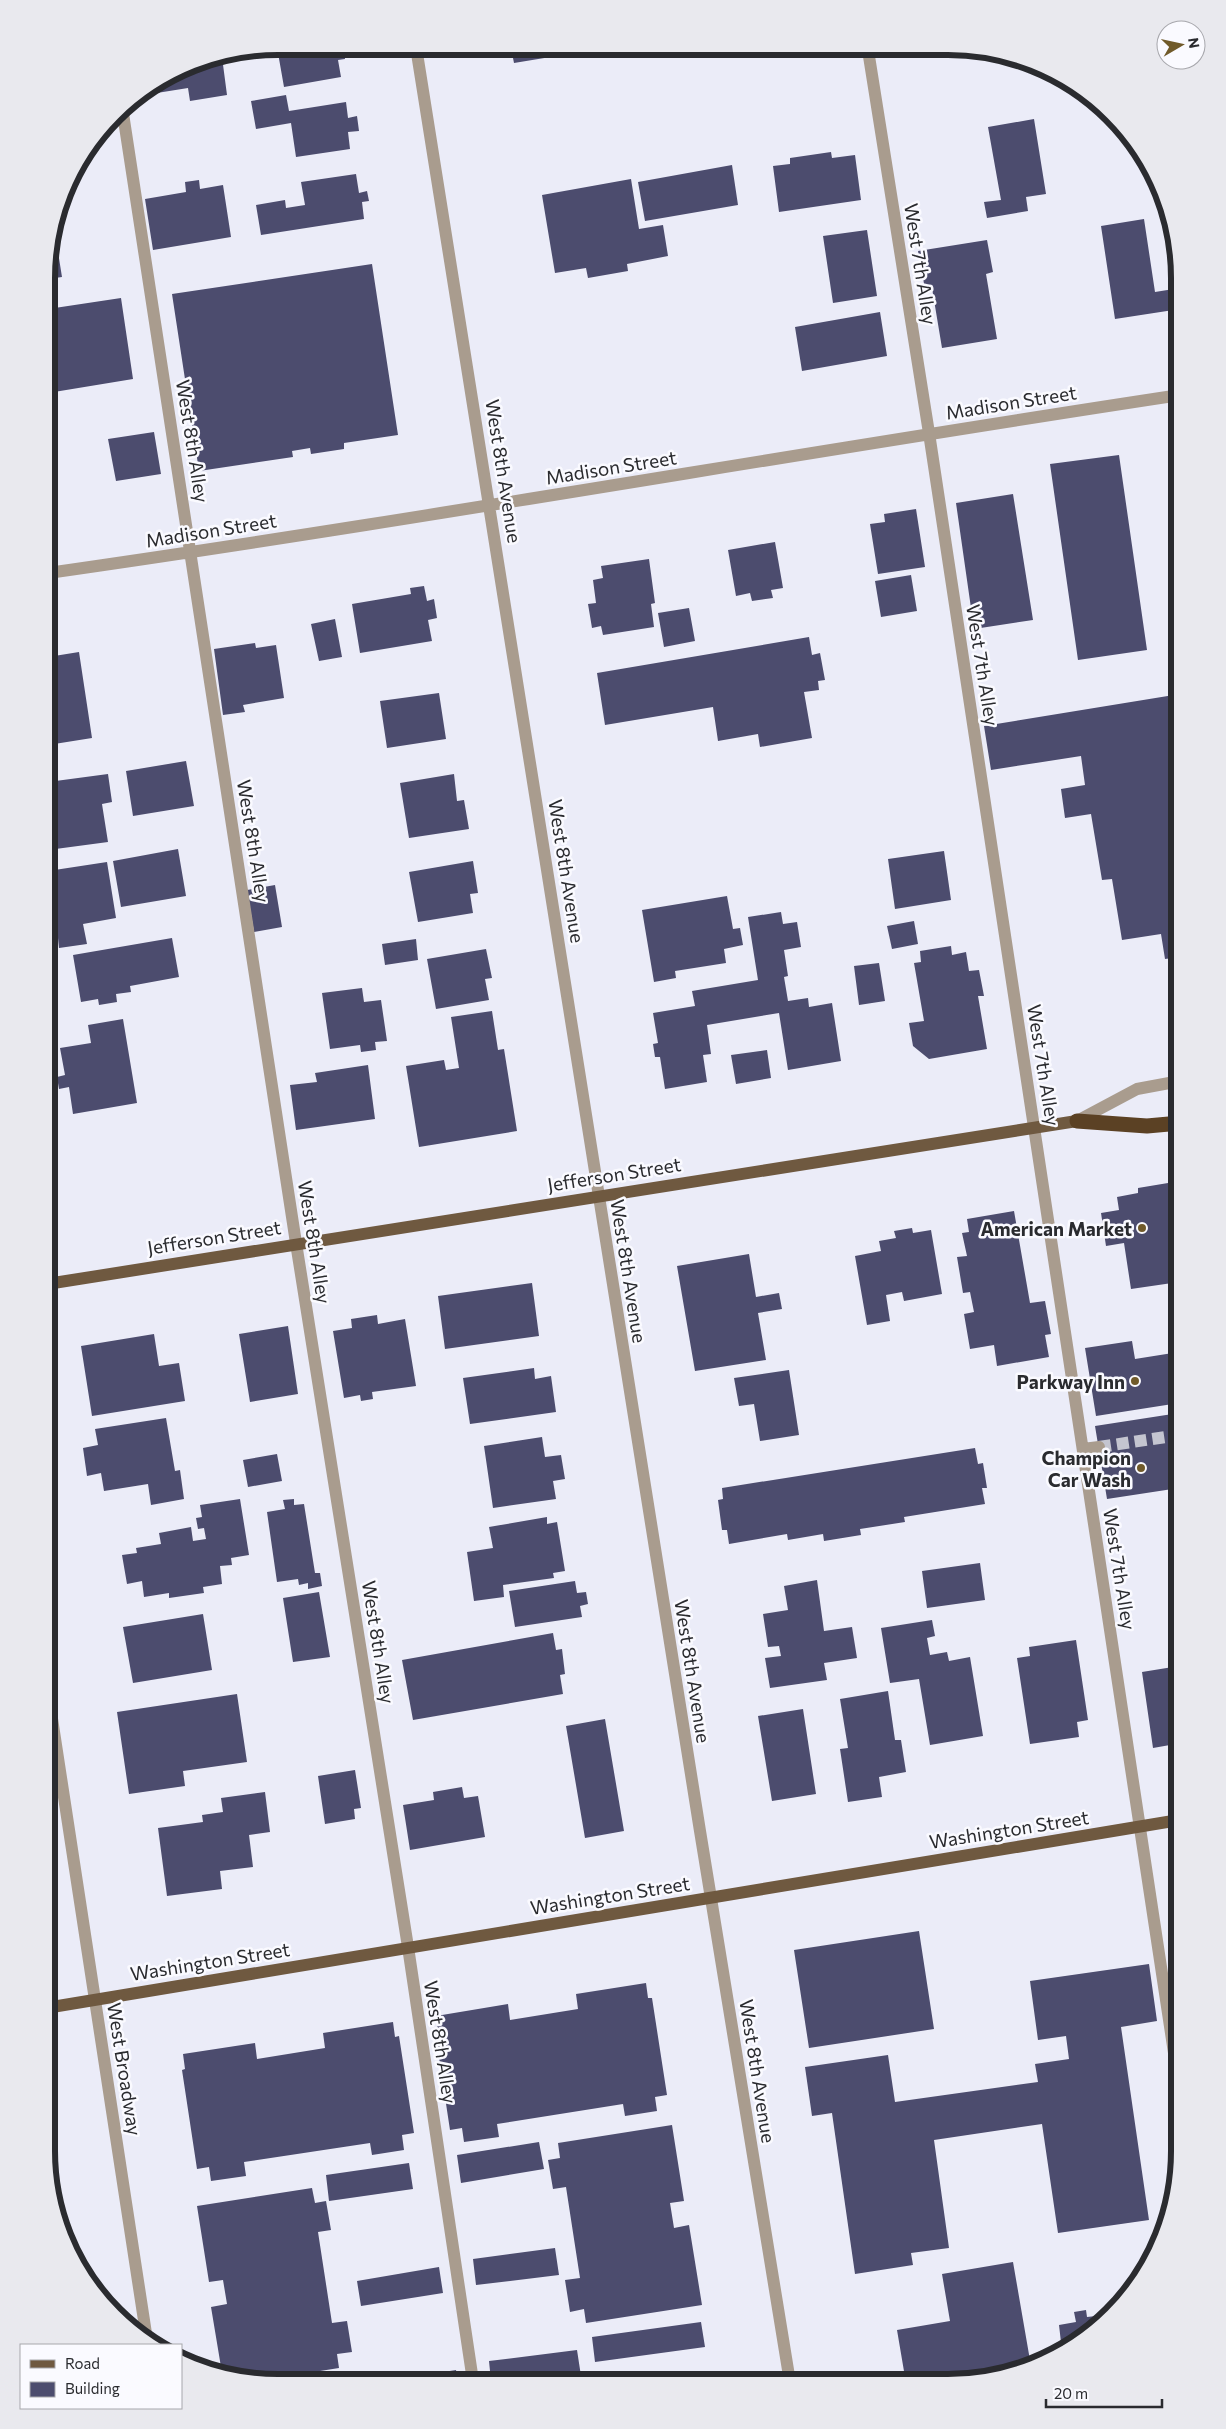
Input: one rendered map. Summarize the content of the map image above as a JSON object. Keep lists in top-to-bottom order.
{
  "streets": {
    "main road": ["Jefferson Street", "Washington Street"],
    "street": [
      "West 7th Alley",
      "Madison Street",
      "West 8th Alley",
      "West 8th Avenue",
      "West Broadway"
    ]
  },
  "crossings": [
    ["West 7th Alley", "Madison Street"],
    ["West 7th Alley", "Jefferson Street"],
    ["West 7th Alley", "Washington Street"],
    ["Madison Street", "West 8th Alley"],
    ["Madison Street", "West 8th Avenue"],
    ["West 8th Alley", "Jefferson Street"],
    ["West 8th Alley", "Washington Street"],
    ["West 8th Avenue", "Jefferson Street"],
    ["West 8th Avenue", "Washington Street"],
    ["Washington Street", "West Broadway"]
  ],
  "places": ["American Market", "Parkway Inn", "Champion Car Wash"],
  "legend": ["Road", "Building"],
  "scale_bar": "20 m",
  "north": "right"
}
